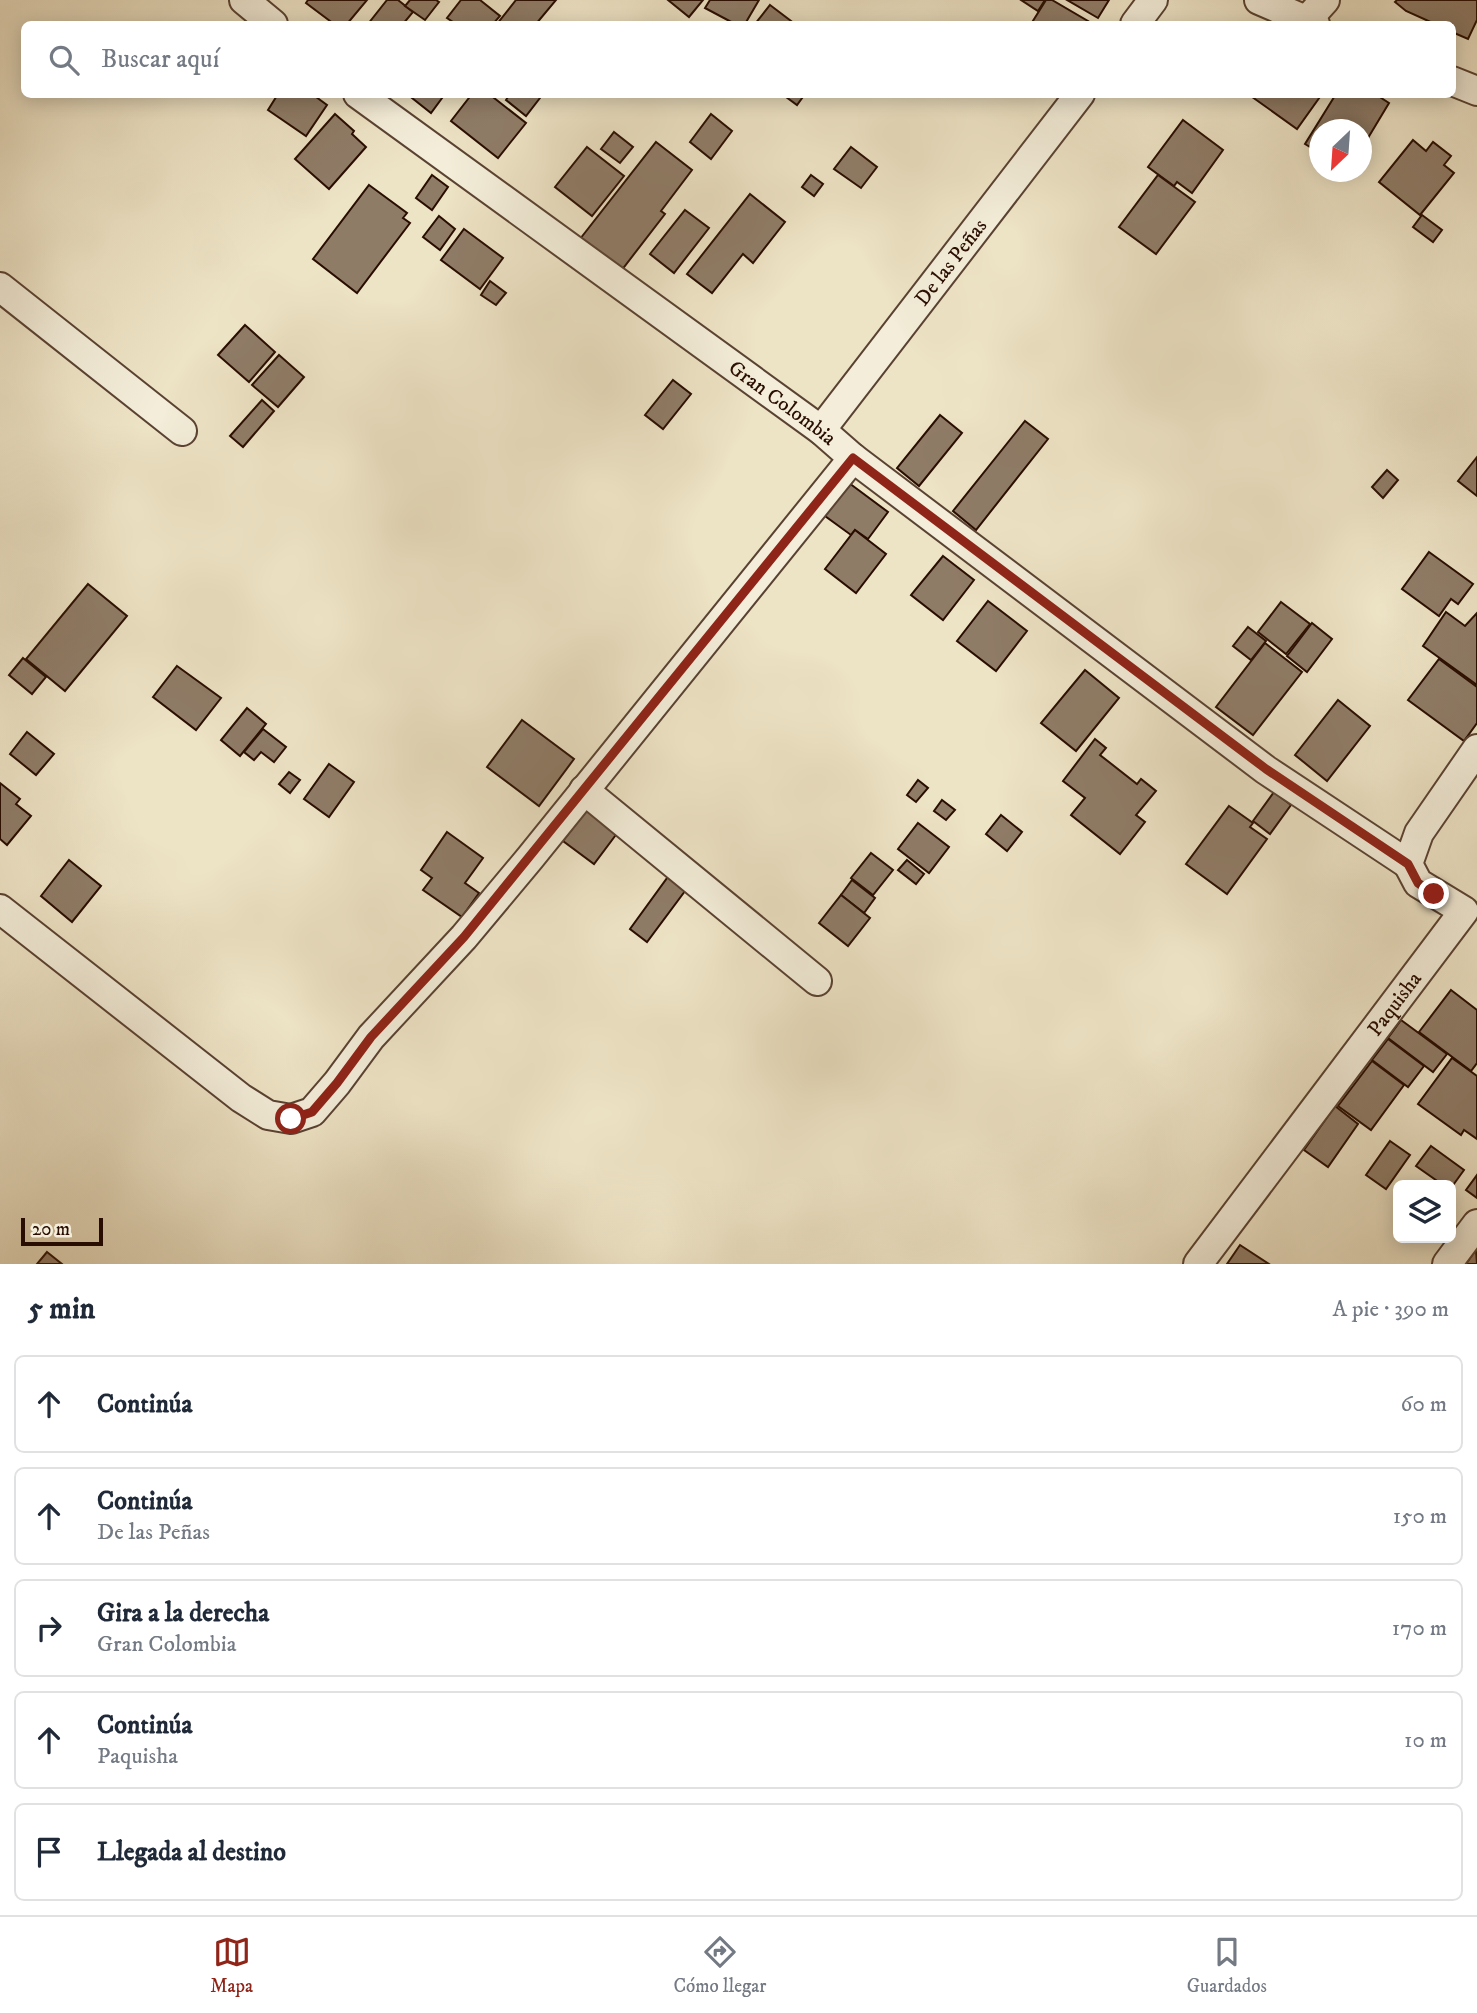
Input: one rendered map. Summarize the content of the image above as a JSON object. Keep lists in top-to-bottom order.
{
  "streets": {
    "street": ["De las Peñas", "Gran Colombia", "Paquisha"]
  },
  "crossings": [
    ["De las Peñas", "Gran Colombia"],
    ["Gran Colombia", "Paquisha"]
  ],
  "scale_bar": "20 m",
  "north": "bottom left",
  "page": {
    "search": "Buscar aquí",
    "scale": "20 m",
    "heading": ["5 min", "A pie · 390 m"],
    "list": [
      ["Continúa", "60 m"],
      ["Continúa", "De las Peñas", "150 m"],
      ["Gira a la derecha", "Gran Colombia", "170 m"],
      ["Continúa", "Paquisha", "10 m"],
      "Llegada al destino"
    ],
    "nav": ["Mapa", "Cómo llegar", "Guardados"]
  }
}
